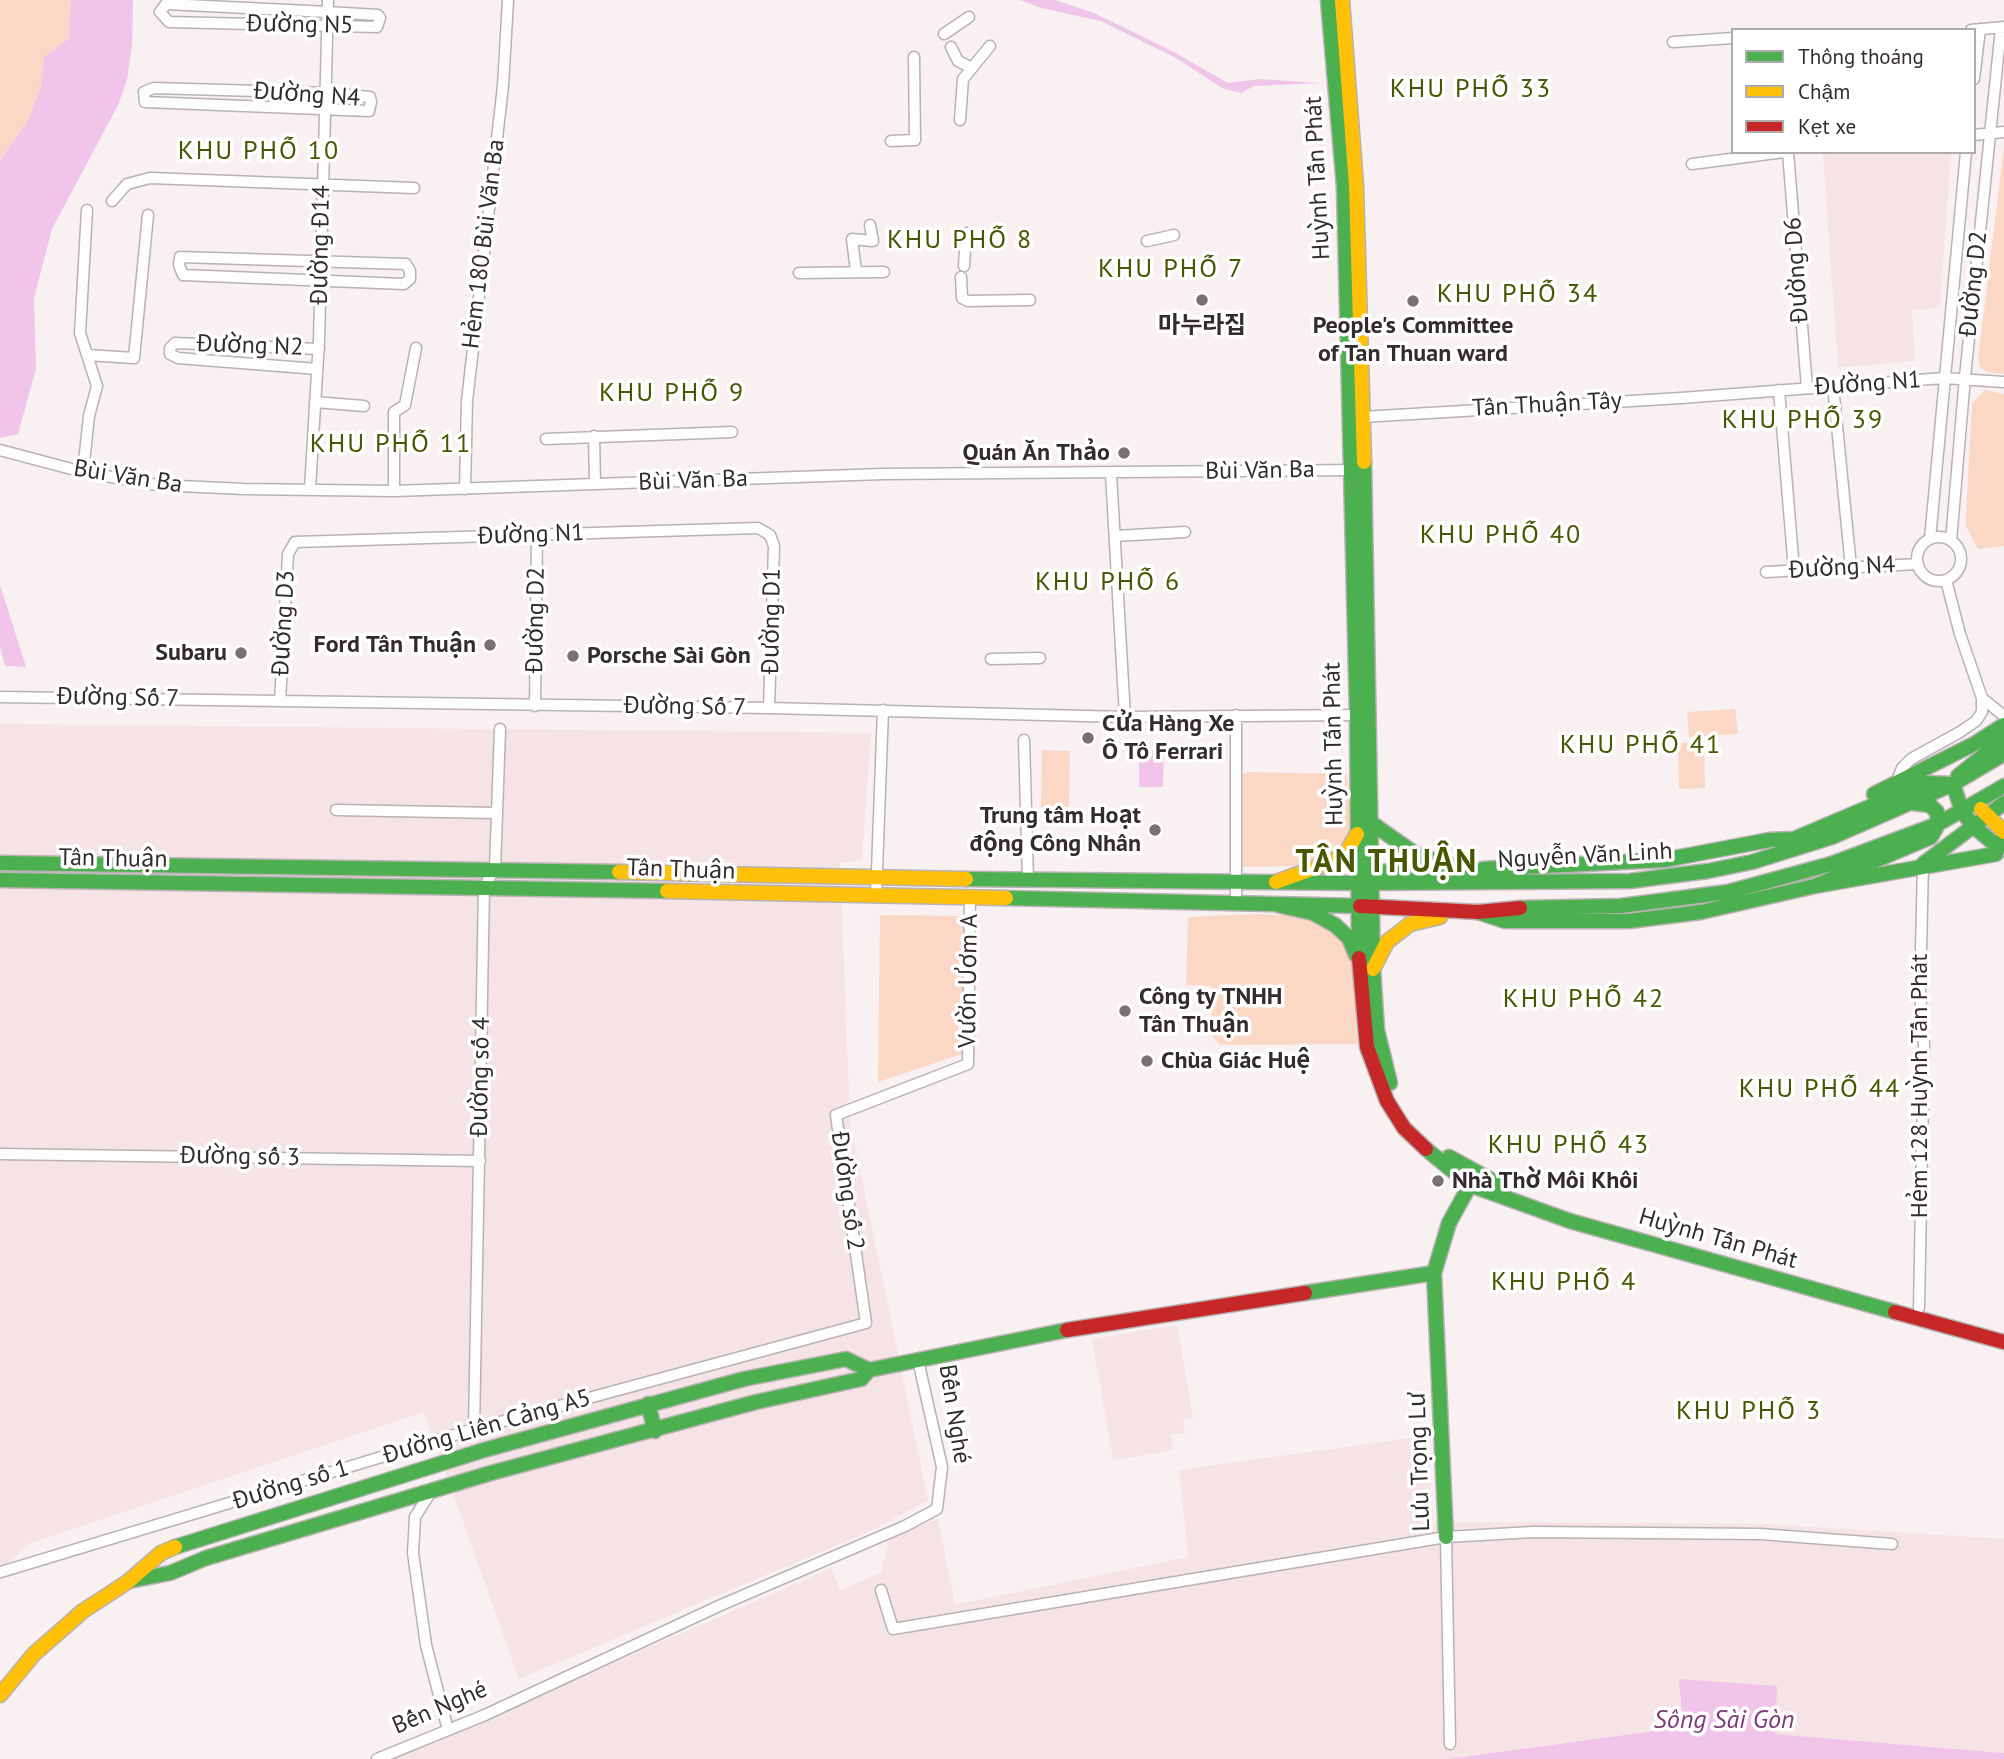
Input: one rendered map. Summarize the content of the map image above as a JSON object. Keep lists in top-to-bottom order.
{
  "streets": {
    "main road": [
      "Huỳnh Tấn Phát",
      "Nguyễn Văn Linh",
      "Tân Thuận",
      "Bến Nghé",
      "Đường Liên Cảng A5",
      "Lưu Trọng Lư"
    ],
    "street": [
      "Đường N5",
      "Đường N4",
      "Hẻm 180 Bùi Văn Ba",
      "Đường Đ14",
      "Đường D6",
      "Đường D2",
      "Đường N2",
      "Đường N1",
      "Tân Thuận Tây",
      "Bùi Văn Ba",
      "Đường D1",
      "Đường D3",
      "Đường Số 7",
      "Vườn Ươm A",
      "Đường số 4",
      "Hẻm 128 Huỳnh Tấn Phát",
      "Đường số 3",
      "Đường số 2",
      "Đường số 1"
    ]
  },
  "crossings": [
    ["Đường N5", "Đường Đ14"],
    ["Đường N4", "Đường Đ14"],
    ["Đường N4", "Đường D2"],
    ["Huỳnh Tấn Phát", "Tân Thuận Tây"],
    ["Huỳnh Tấn Phát", "Bùi Văn Ba"],
    ["Huỳnh Tấn Phát", "Đường Số 7"],
    ["Huỳnh Tấn Phát", "Nguyễn Văn Linh"],
    ["Huỳnh Tấn Phát", "Tân Thuận"],
    ["Huỳnh Tấn Phát", "Hẻm 128 Huỳnh Tấn Phát"],
    ["Huỳnh Tấn Phát", "Lưu Trọng Lư"],
    ["Hẻm 180 Bùi Văn Ba", "Bùi Văn Ba"],
    ["Đường Đ14", "Đường N2"],
    ["Đường Đ14", "Bùi Văn Ba"],
    ["Đường D6", "Đường N1"],
    ["Đường D2", "Đường N1"],
    ["Đường D2", "Đường Số 7"],
    ["Đường N1", "Tân Thuận Tây"],
    ["Đường N1", "Đường D1"],
    ["Đường N1", "Đường D3"],
    ["Đường D1", "Đường Số 7"],
    ["Đường D3", "Đường Số 7"],
    ["Nguyễn Văn Linh", "Tân Thuận"],
    ["Tân Thuận", "Vườn Ươm A"],
    ["Tân Thuận", "Đường số 4"],
    ["Vườn Ươm A", "Đường số 2"],
    ["Đường số 4", "Đường số 3"],
    ["Đường số 4", "Đường số 1"],
    ["Đường số 2", "Đường số 1"],
    ["Bến Nghé", "Đường Liên Cảng A5"],
    ["Bến Nghé", "Lưu Trọng Lư"]
  ],
  "districts": [
    "KHU PHỐ 33",
    "KHU PHỐ 10",
    "KHU PHỐ 8",
    "KHU PHỐ 7",
    "KHU PHỐ 34",
    "KHU PHỐ 9",
    "KHU PHỐ 39",
    "KHU PHỐ 11",
    "KHU PHỐ 40",
    "KHU PHỐ 6",
    "KHU PHỐ 41",
    "TÂN THUẬN",
    "KHU PHỐ 42",
    "KHU PHỐ 44",
    "KHU PHỐ 43",
    "KHU PHỐ 4",
    "KHU PHỐ 3"
  ],
  "water": ["Sông Sài Gòn"],
  "places": [
    "마누라집",
    "People's Committee of Tan Thuan ward",
    "Quán Ăn Thảo",
    "Ford Tân Thuận",
    "Subaru",
    "Porsche Sài Gòn",
    "Cửa Hàng Xe Ô Tô Ferrari",
    "Trung tâm Hoạt động Công Nhân",
    "Công ty TNHH Tân Thuận",
    "Chùa Giác Huệ",
    "Nhà Thờ Môi Khôi"
  ],
  "legend": ["Thông thoáng", "Chậm", "Kẹt xe"]
}
